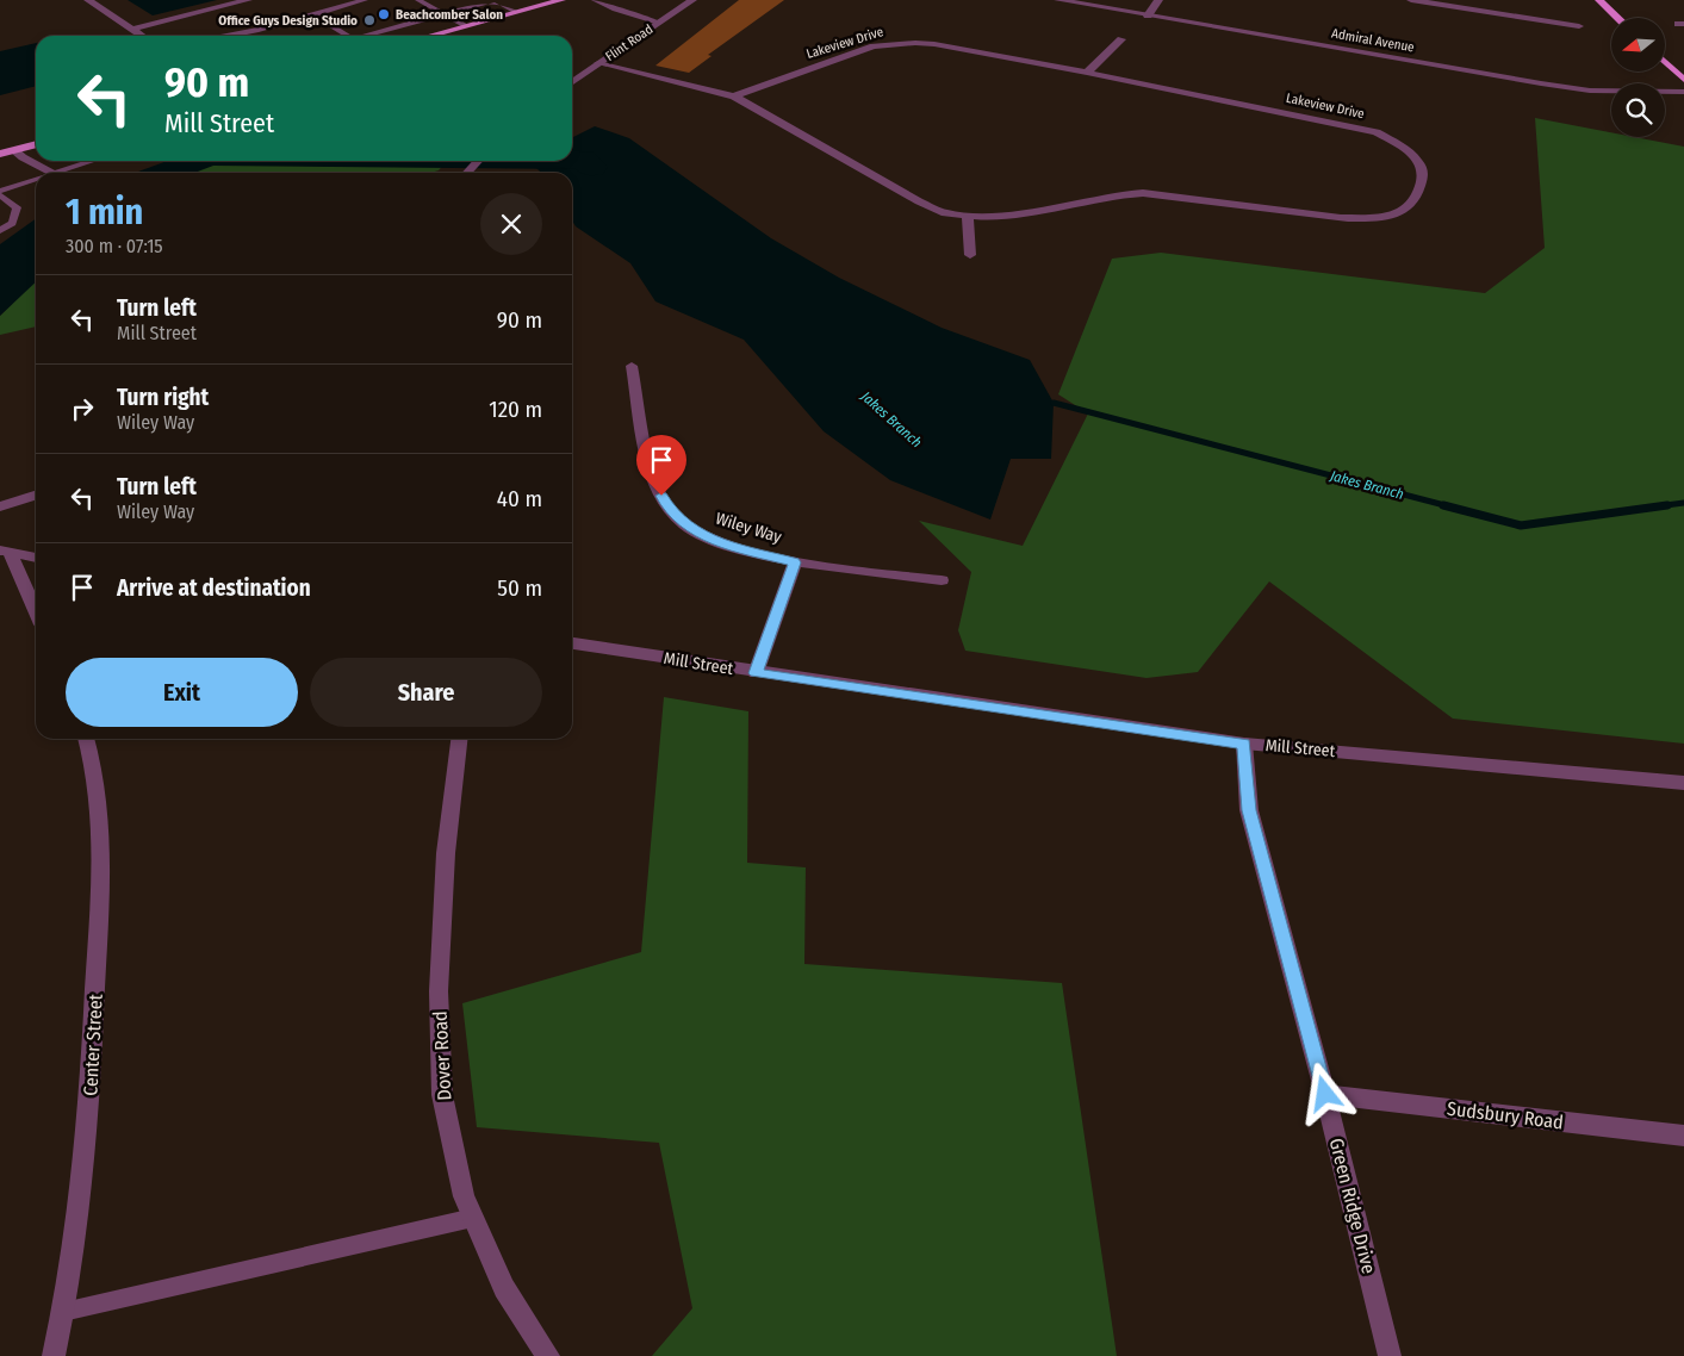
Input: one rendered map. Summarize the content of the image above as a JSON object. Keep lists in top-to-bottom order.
{
  "streets": {
    "street": [
      "Admiral Avenue",
      "Flint Road",
      "Lakeview Drive",
      "Wiley Way",
      "Mill Street",
      "Center Street",
      "Dover Road",
      "Sudsbury Road",
      "Green Ridge Drive"
    ]
  },
  "crossings": [
    ["Flint Road", "Lakeview Drive"],
    ["Wiley Way", "Mill Street"],
    ["Mill Street", "Green Ridge Drive"],
    ["Sudsbury Road", "Green Ridge Drive"]
  ],
  "water": ["Jakes Branch"],
  "places": ["Beachcomber Salon", "Office Guys Design Studio"],
  "north": "left",
  "page": {
    "turn": ["90 m", "Mill Street"],
    "heading": ["1 min", "300 m · 07:15"],
    "list": [
      {
        "name": "Turn left",
        "note": "Mill Street",
        "value": "90 m"
      },
      {
        "name": "Turn right",
        "note": "Wiley Way",
        "value": "120 m"
      },
      {
        "name": "Turn left",
        "note": "Wiley Way",
        "value": "40 m"
      },
      {
        "name": "Arrive at destination",
        "value": "50 m"
      }
    ],
    "buttons": ["Exit", "Share"]
  }
}
